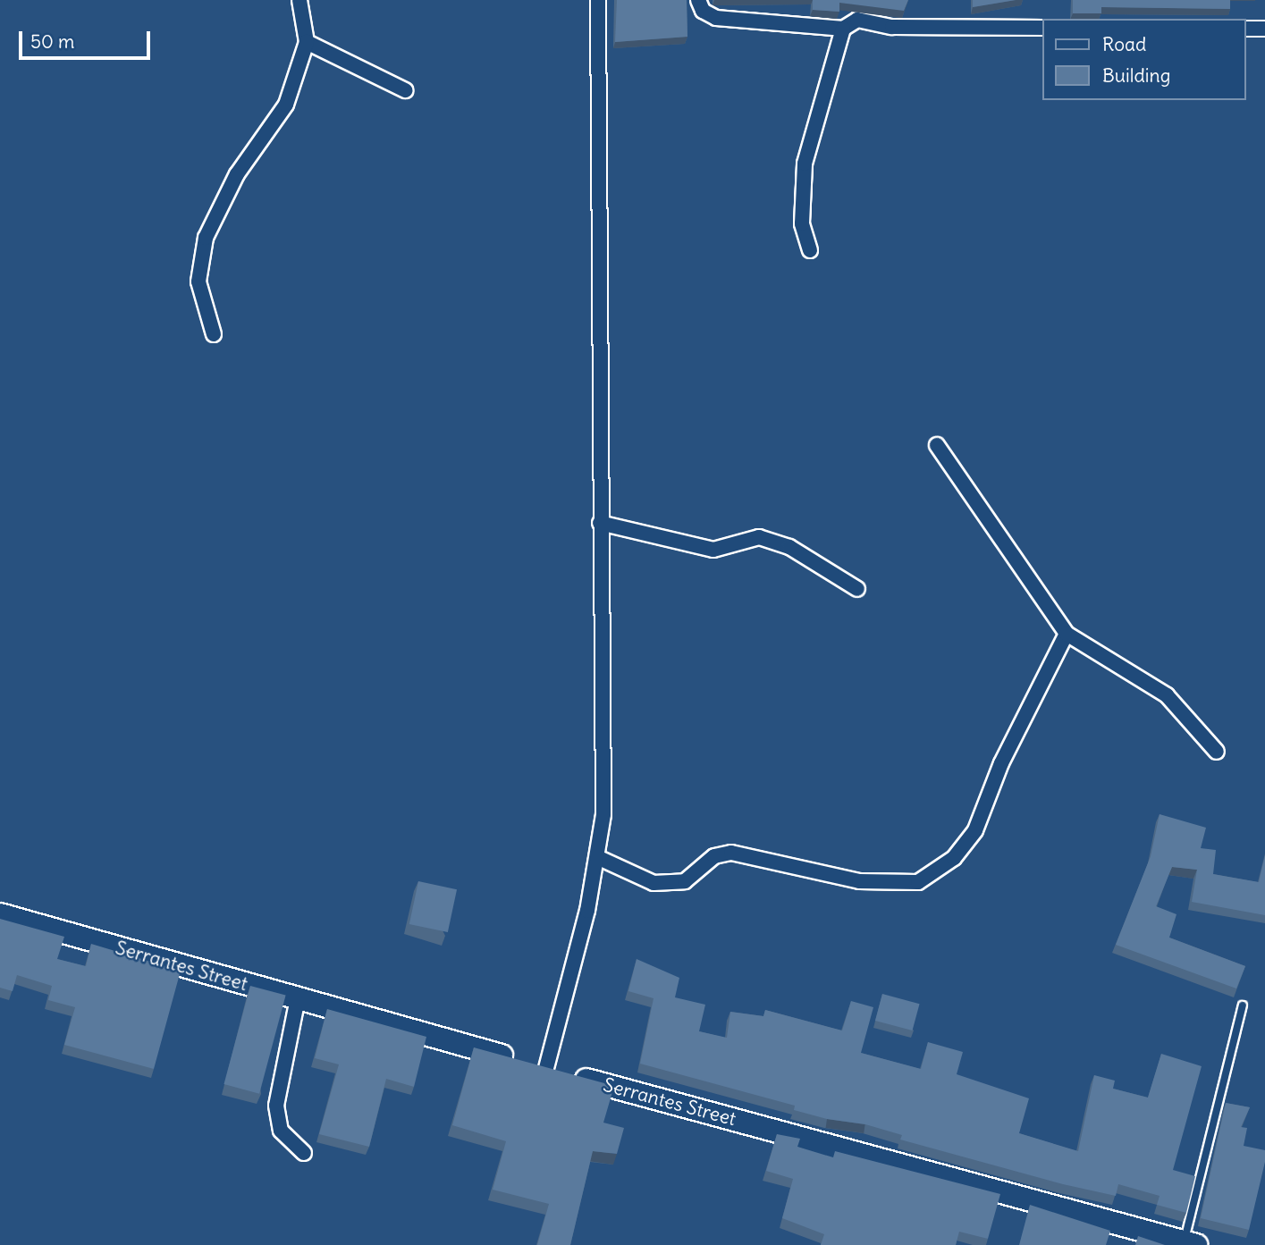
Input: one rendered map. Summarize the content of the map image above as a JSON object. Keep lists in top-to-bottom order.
{
  "streets": {
    "main road": ["Serrantes Street"]
  },
  "legend": ["Road", "Building"],
  "scale_bar": "50 m"
}
